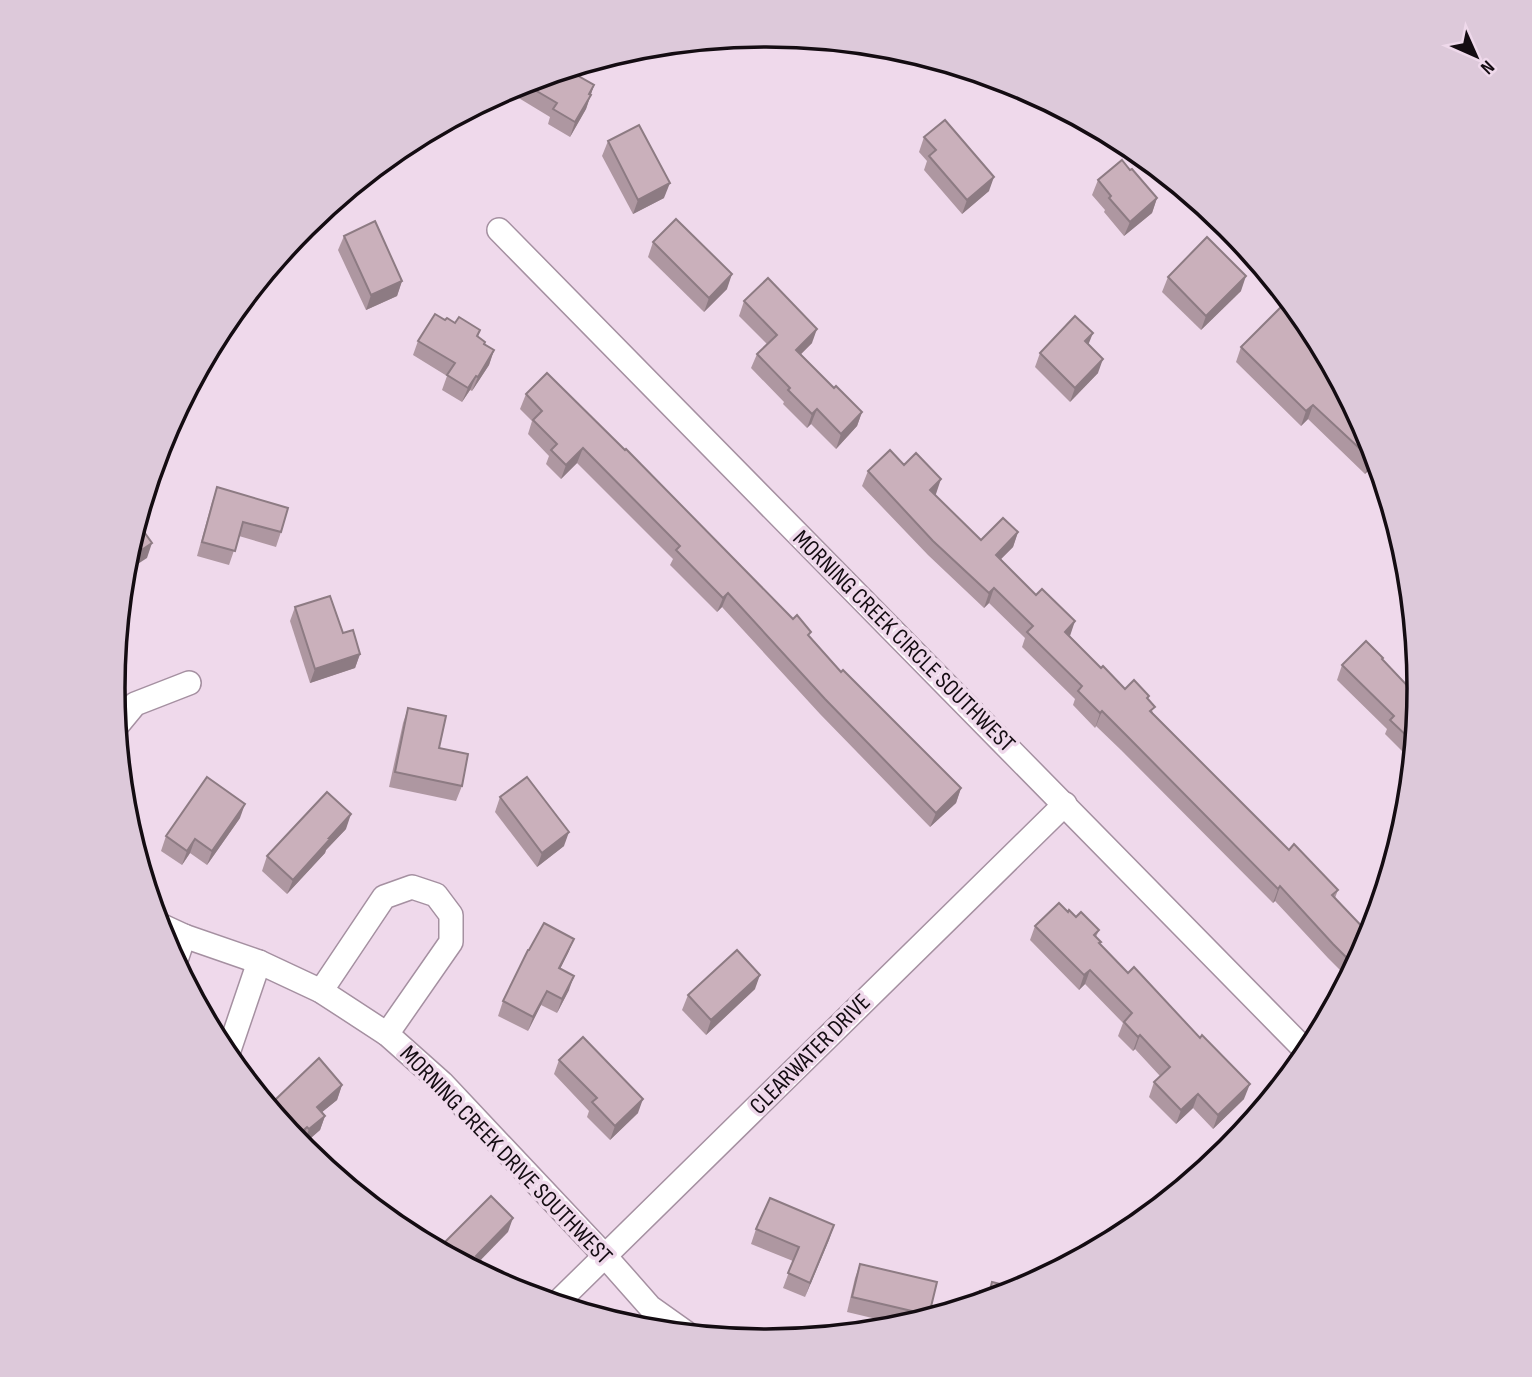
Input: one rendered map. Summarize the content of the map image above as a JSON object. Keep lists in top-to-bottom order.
{
  "streets": {
    "street": ["MORNING CREEK CIRCLE SOUTHWEST", "CLEARWATER DRIVE", "MORNING CREEK DRIVE SOUTHWEST"]
  },
  "crossings": [
    ["MORNING CREEK CIRCLE SOUTHWEST", "CLEARWATER DRIVE"],
    ["CLEARWATER DRIVE", "MORNING CREEK DRIVE SOUTHWEST"]
  ],
  "north": "bottom right"
}
